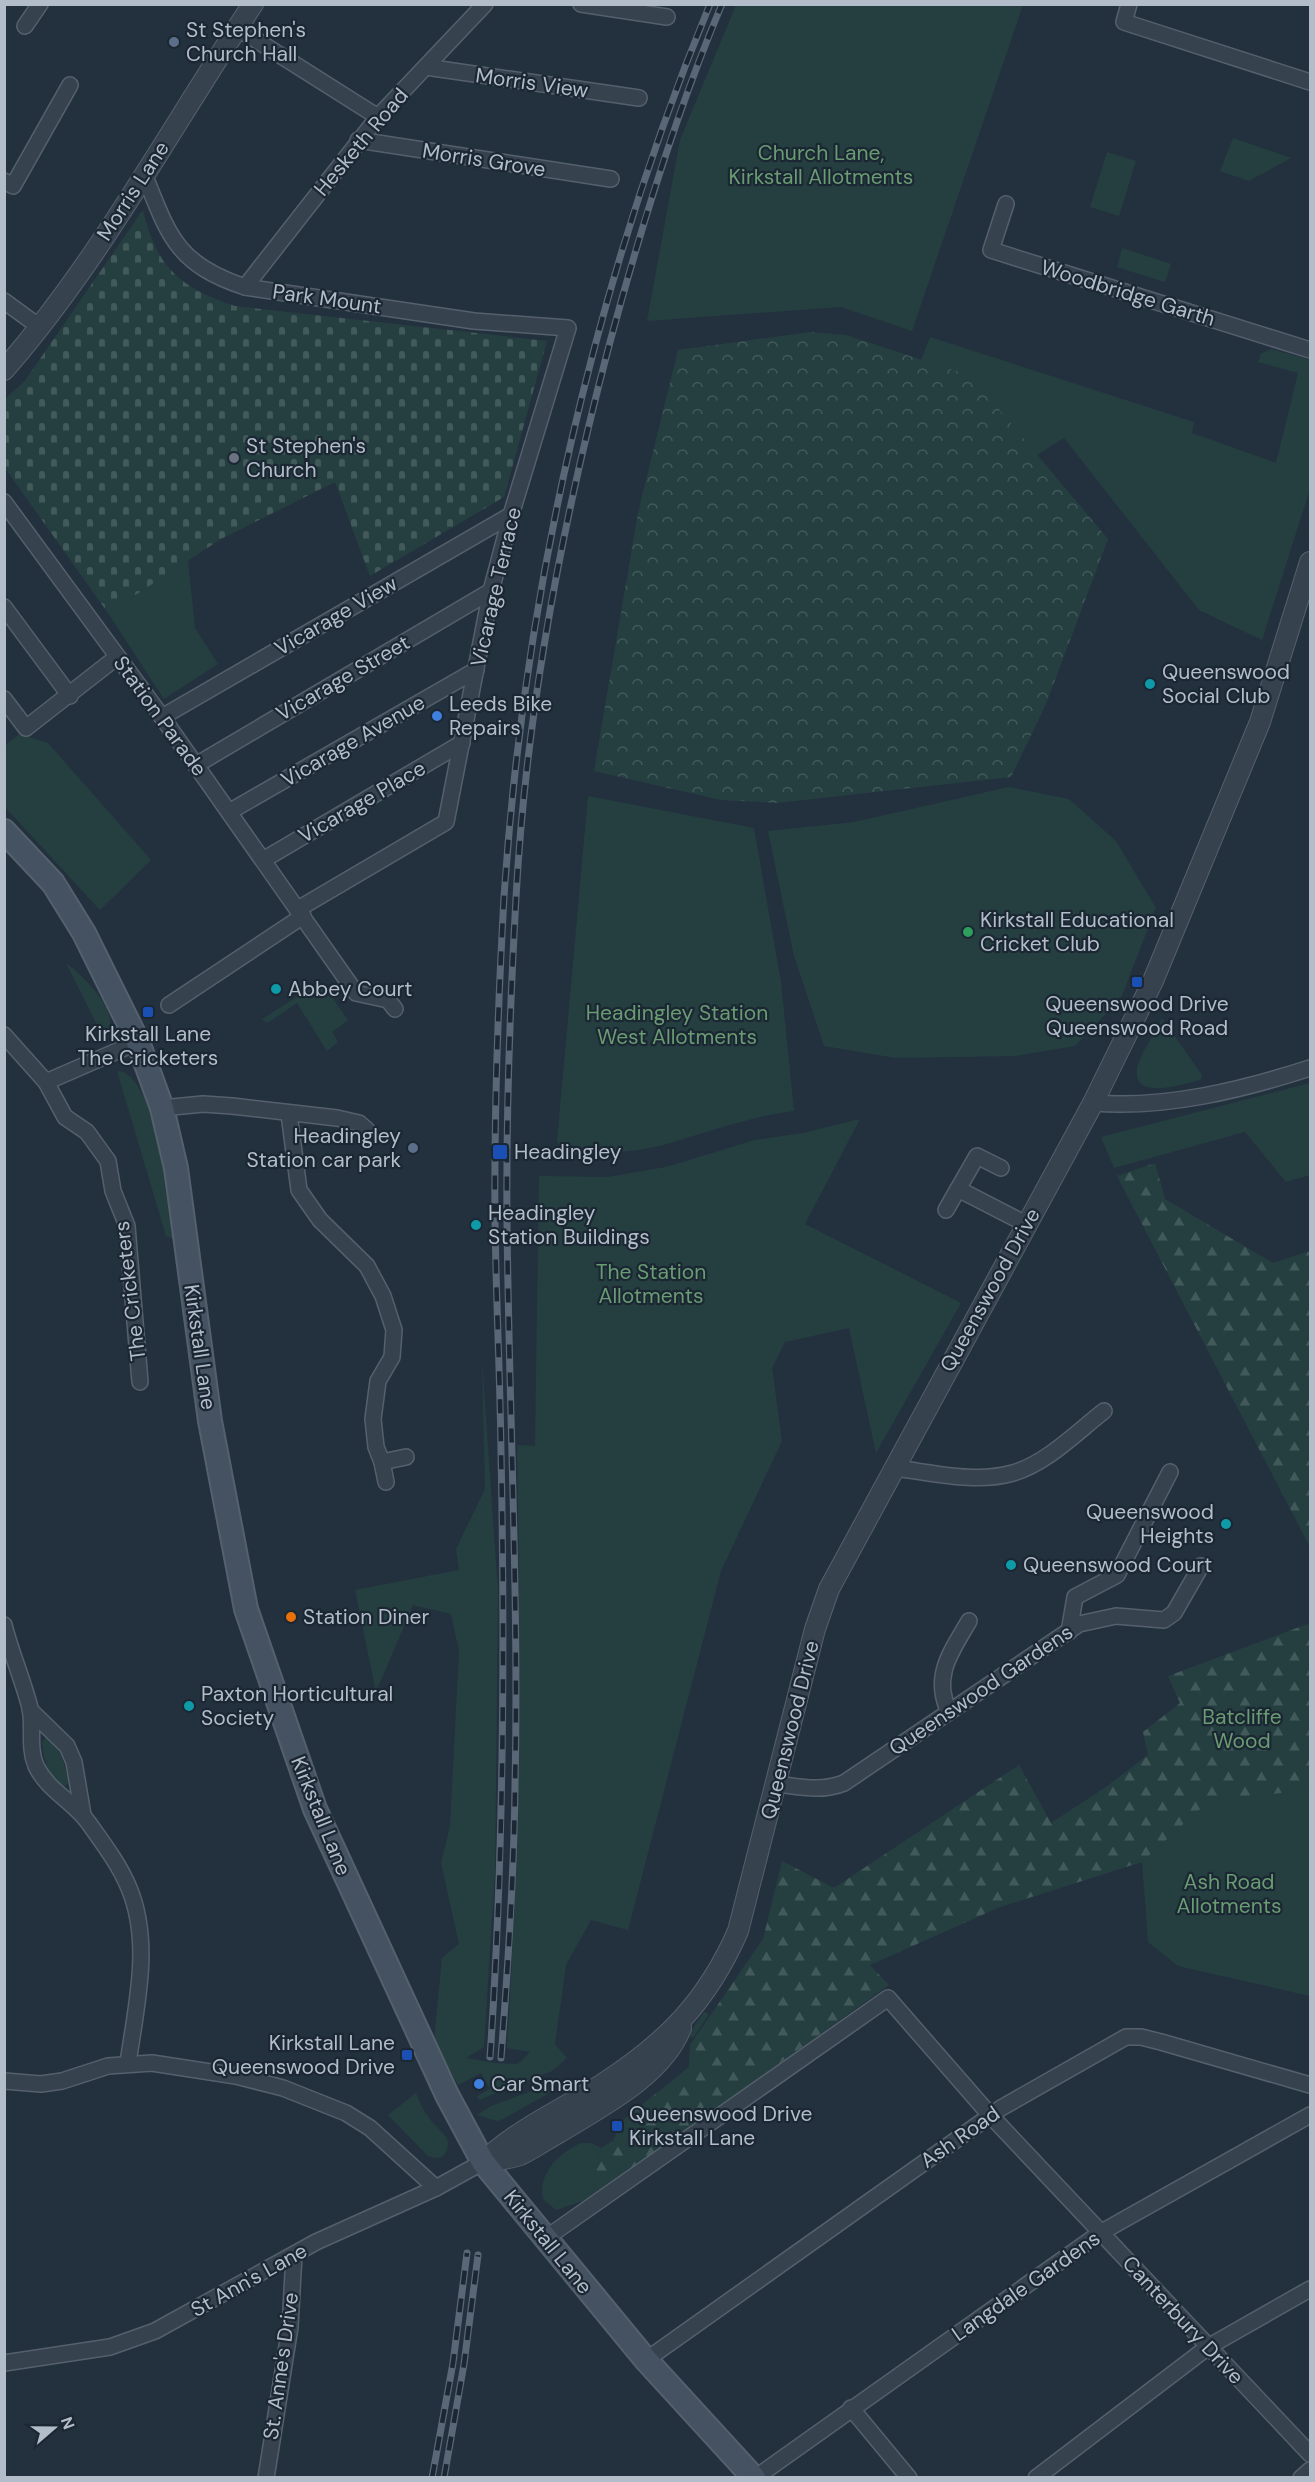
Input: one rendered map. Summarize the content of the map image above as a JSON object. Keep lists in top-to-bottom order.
{
  "streets": {
    "main road": ["Kirkstall Lane"],
    "street": [
      "Morris View",
      "Hesketh Road",
      "Morris Grove",
      "Morris Lane",
      "Woodbridge Garth",
      "Park Mount",
      "Vicarage Terrace",
      "Vicarage View",
      "Vicarage Street",
      "Station Parade",
      "Vicarage Avenue",
      "Vicarage Place",
      "Queenswood Drive",
      "The Cricketers",
      "Queenswood Gardens",
      "Ash Road",
      "St Ann's Lane",
      "Langdale Gardens",
      "Canterbury Drive",
      "St. Anne's Drive"
    ]
  },
  "crossings": [
    ["Morris View", "Hesketh Road"],
    ["Hesketh Road", "Morris Grove"],
    ["Hesketh Road", "Park Mount"],
    ["Morris Lane", "Park Mount"],
    ["Park Mount", "Vicarage Terrace"],
    ["Vicarage Terrace", "Vicarage View"],
    ["Vicarage Terrace", "Vicarage Street"],
    ["Vicarage Terrace", "Station Parade"],
    ["Vicarage Terrace", "Vicarage Avenue"],
    ["Vicarage Terrace", "Vicarage Place"],
    ["Vicarage View", "Station Parade"],
    ["Vicarage Street", "Station Parade"],
    ["Station Parade", "Vicarage Avenue"],
    ["Station Parade", "Vicarage Place"],
    ["Queenswood Drive", "Kirkstall Lane"],
    ["Queenswood Drive", "Queenswood Gardens"],
    ["Queenswood Drive", "St Ann's Lane"],
    ["Kirkstall Lane", "Ash Road"],
    ["Kirkstall Lane", "St Ann's Lane"],
    ["Kirkstall Lane", "Langdale Gardens"],
    ["Kirkstall Lane", "Canterbury Drive"],
    ["Ash Road", "Canterbury Drive"],
    ["St Ann's Lane", "St. Anne's Drive"],
    ["Langdale Gardens", "Canterbury Drive"]
  ],
  "parks": [
    "Church Lane, Kirkstall Allotments",
    "Headingley Station West Allotments",
    "The Station Allotments",
    "Batcliffe Wood",
    "Ash Road Allotments"
  ],
  "places": {
    "other": [
      "St Stephen's Church Hall",
      "St Stephen's Church",
      "Queenswood Social Club",
      "Leeds Bike Repairs",
      "Kirkstall Educational Cricket Club",
      "Abbey Court",
      "Headingley Station car park",
      "Headingley Station Buildings",
      "Queenswood Heights",
      "Queenswood Court",
      "Station Diner",
      "Paxton Horticultural Society",
      "Car Smart"
    ],
    "transit": [
      "Queenswood Drive Queenswood Road",
      "Kirkstall Lane The Cricketers",
      "Headingley",
      "Kirkstall Lane Queenswood Drive",
      "Queenswood Drive Kirkstall Lane"
    ]
  },
  "north": "right"
}
